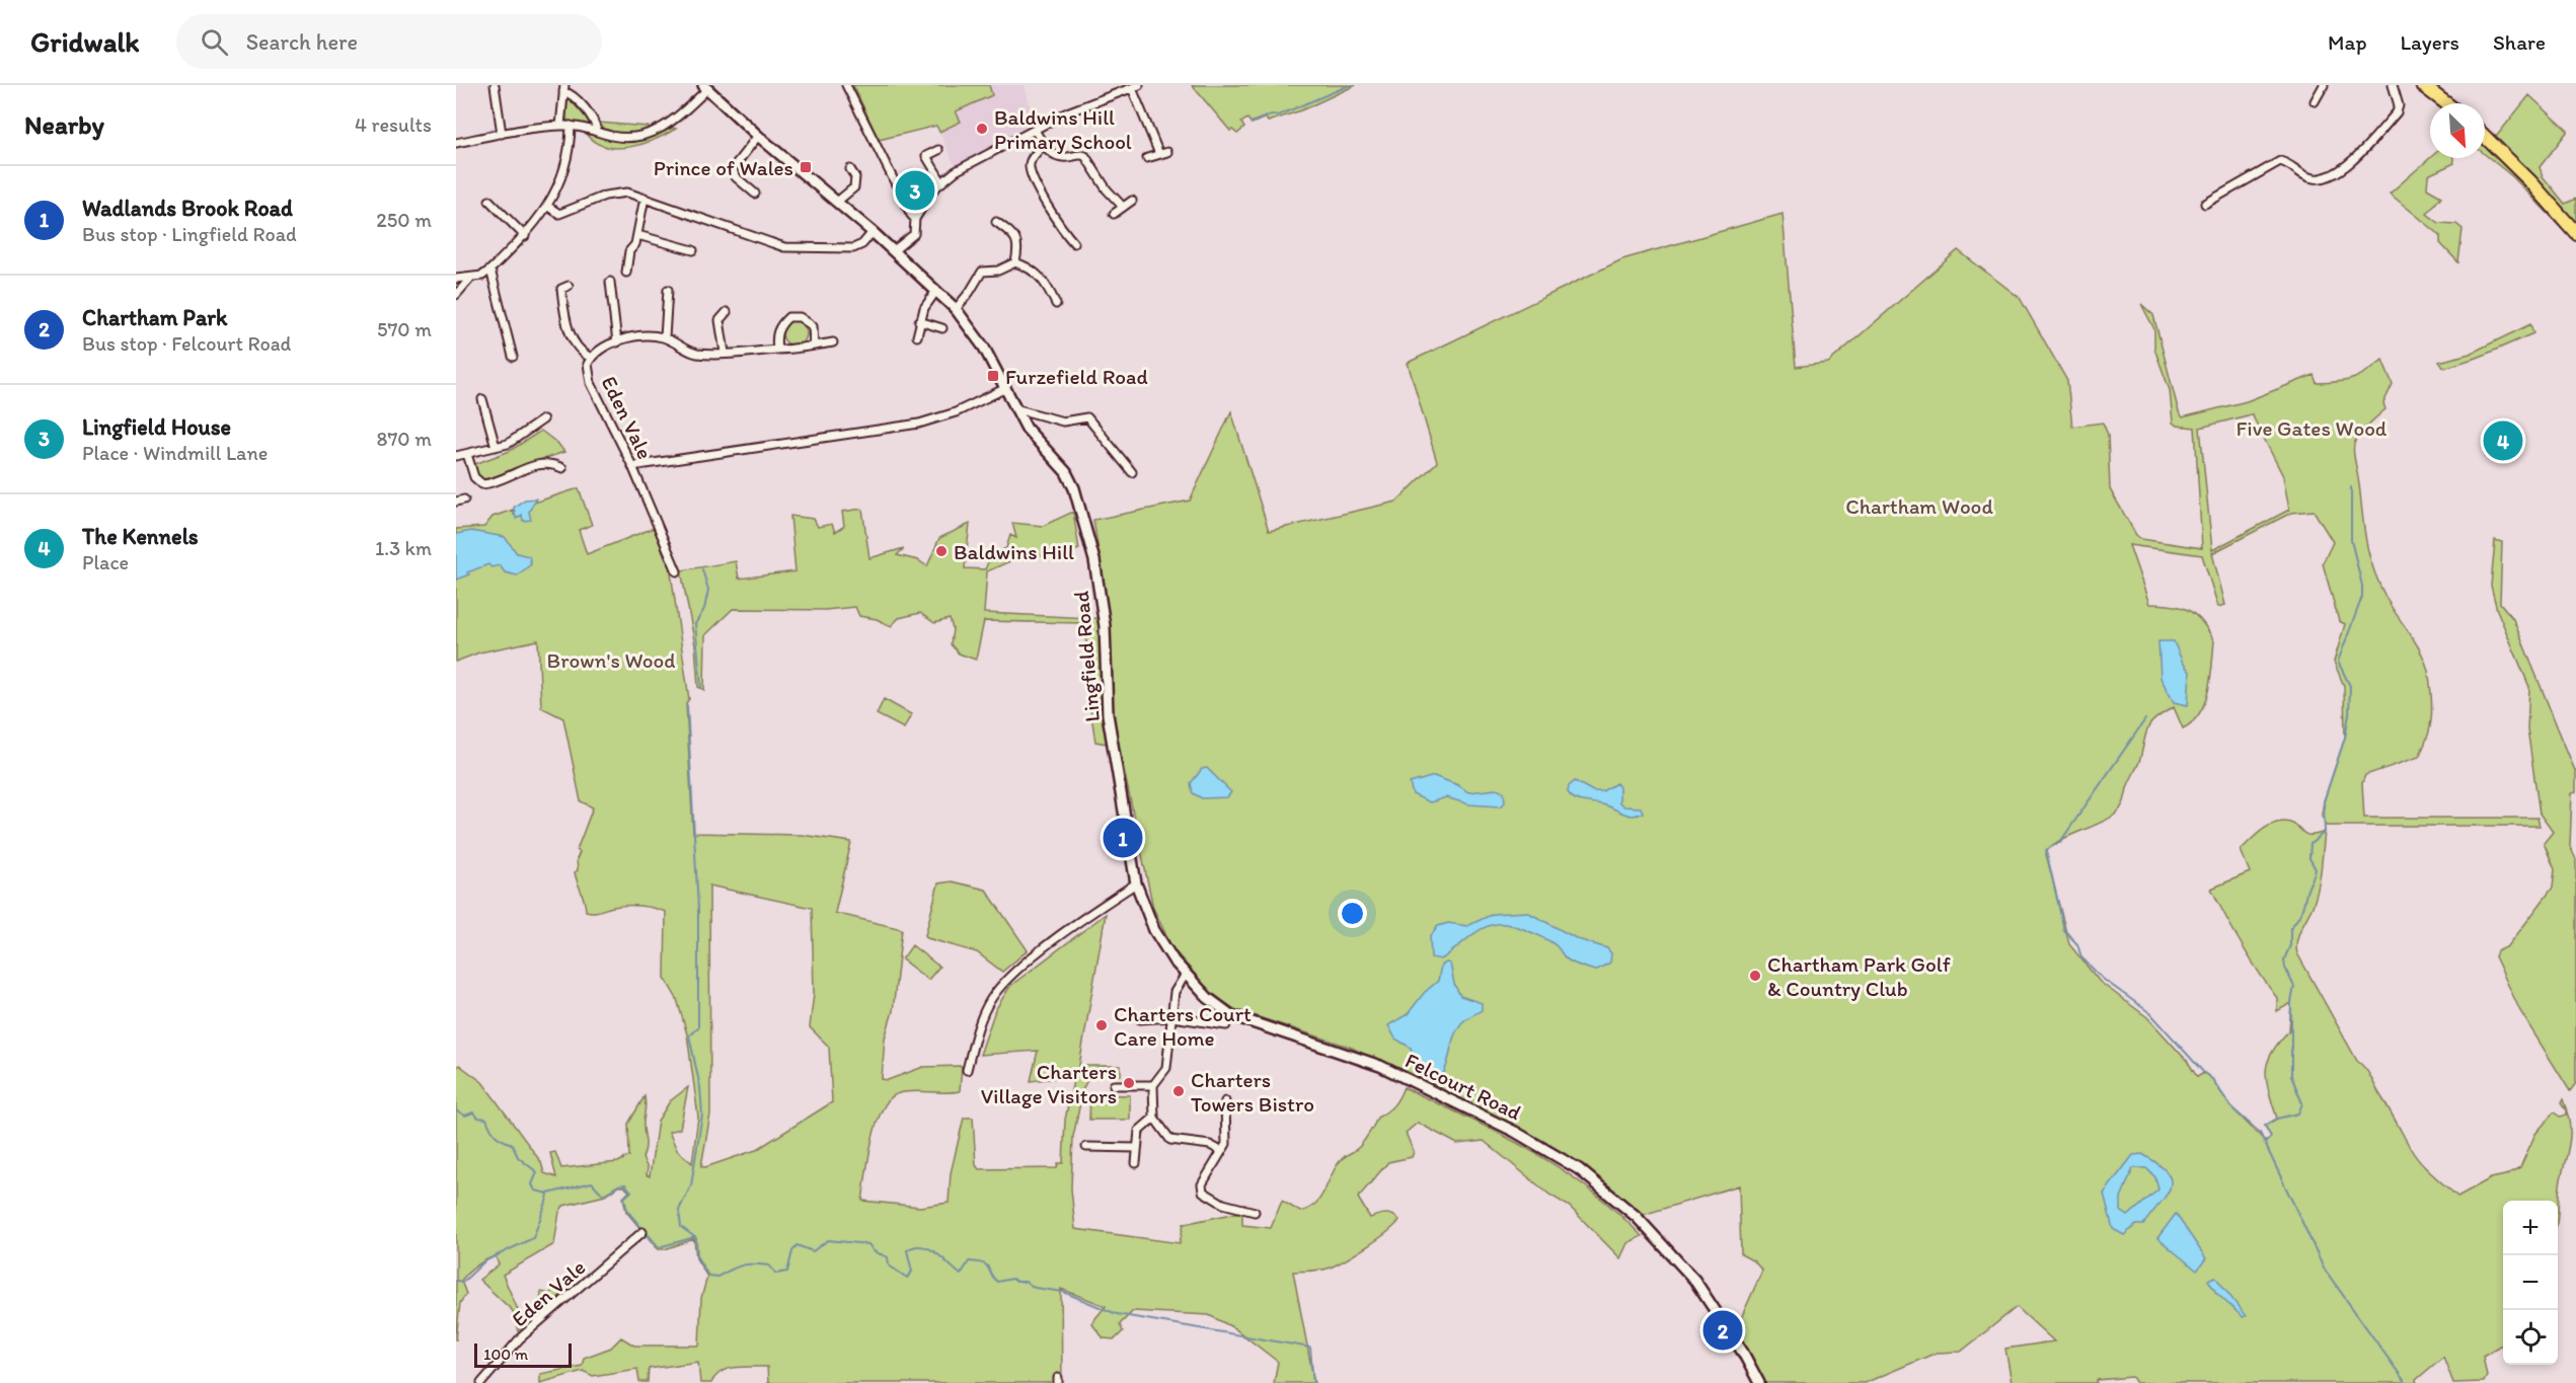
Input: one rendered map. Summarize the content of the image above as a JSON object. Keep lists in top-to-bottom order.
{
  "streets": {
    "street": ["Eden Vale", "Lingfield Road", "Felcourt Road"]
  },
  "crossings": [
    ["Lingfield Road", "Felcourt Road"]
  ],
  "parks": ["Five Gates Wood", "Chartham Wood", "Brown's Wood"],
  "places": {
    "other": [
      "Baldwins Hill Primary School",
      "Baldwins Hill",
      "Chartham Park Golf & Country Club",
      "Charters Court Care Home",
      "Charters Village Visitors",
      "Charters Towers Bistro"
    ],
    "transit": ["Prince of Wales", "Furzefield Road"]
  },
  "scale_bar": "100 m",
  "north": "bottom right",
  "page": {
    "header": "Gridwalk",
    "search": "Search here",
    "nav": ["Map", "Layers", "Share"],
    "heading": ["Nearby", "4 results"],
    "list": [
      {
        "mark": "1",
        "name": "Wadlands Brook Road",
        "note": "Bus stop · Lingfield Road",
        "value": "250 m"
      },
      {
        "mark": "2",
        "name": "Chartham Park",
        "note": "Bus stop · Felcourt Road",
        "value": "570 m"
      },
      {
        "mark": "3",
        "name": "Lingfield House",
        "note": "Place · Windmill Lane",
        "value": "870 m"
      },
      {
        "mark": "4",
        "name": "The Kennels",
        "note": "Place",
        "value": "1.3 km"
      }
    ],
    "pins": [
      "3",
      "4",
      "1",
      "2"
    ],
    "map_buttons": ["+", "−"],
    "scale": "100 m"
  }
}
